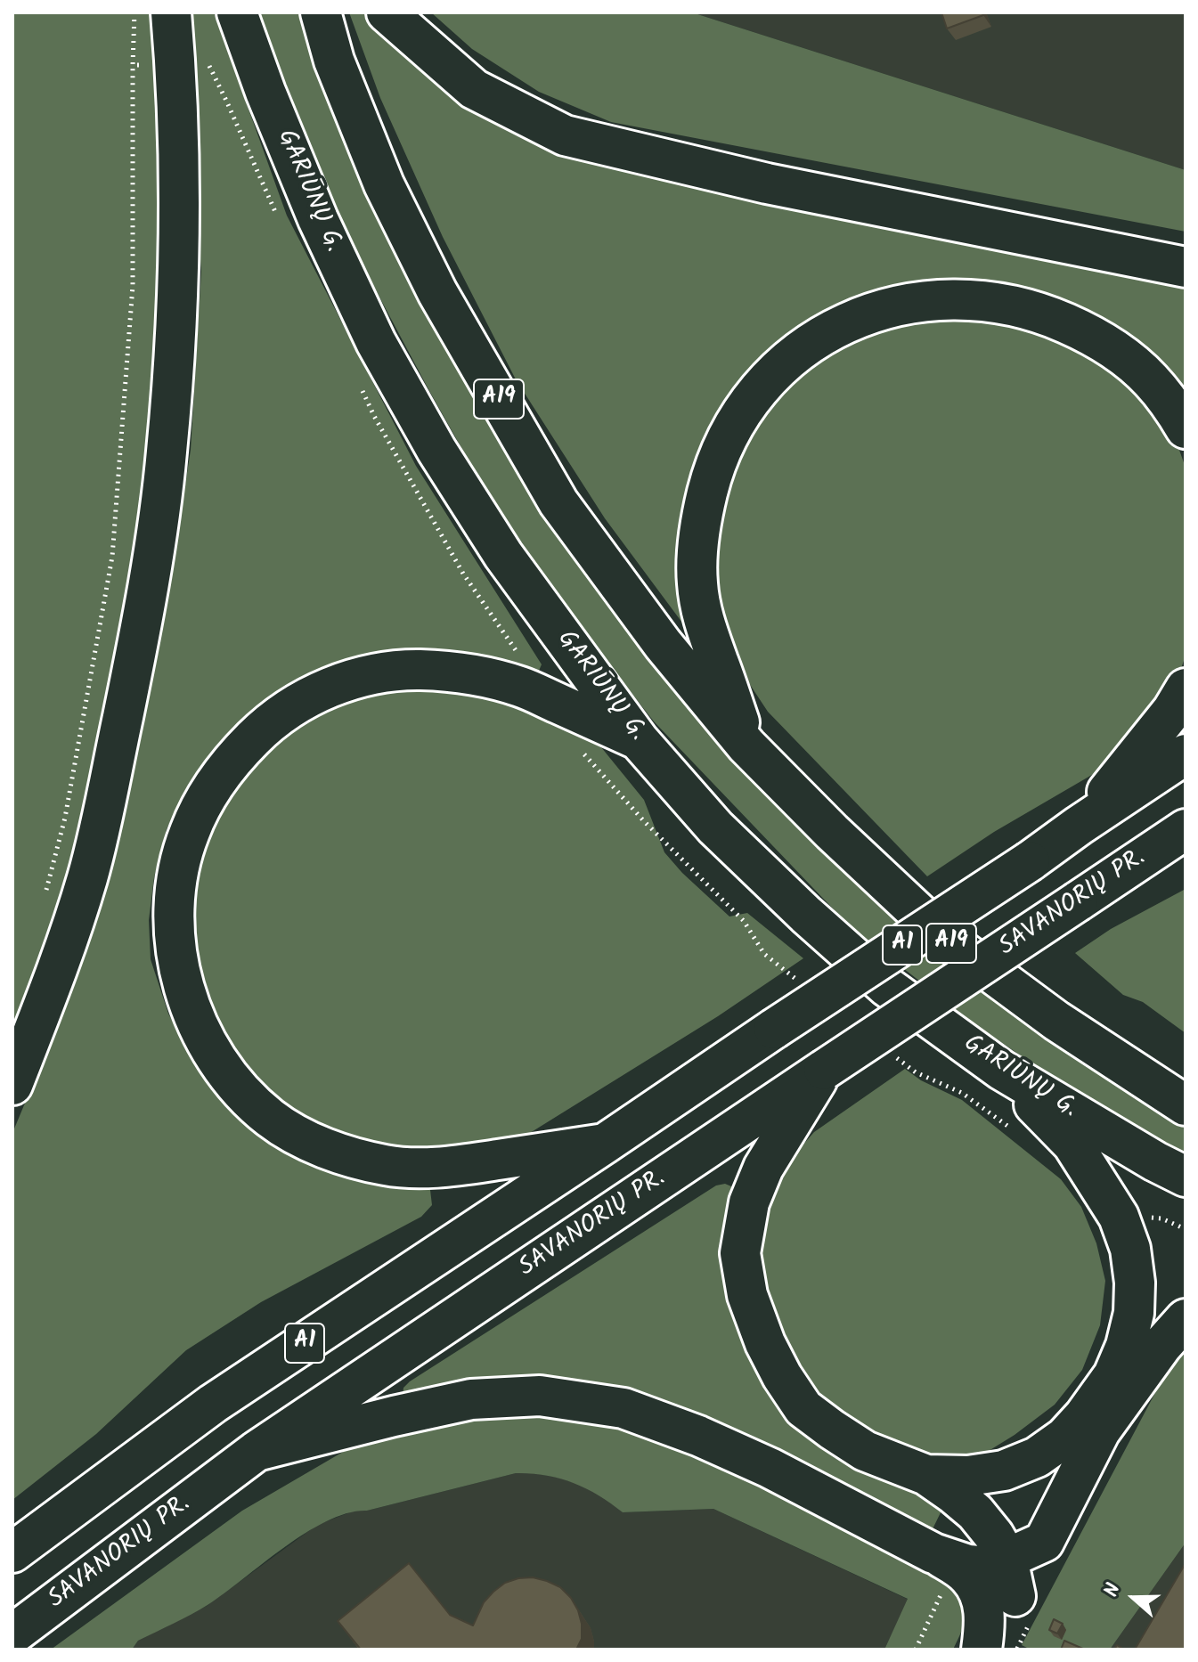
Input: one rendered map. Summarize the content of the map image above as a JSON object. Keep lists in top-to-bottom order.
{
  "streets": {
    "highway": [
      "GARIŪNŲ G.",
      "A19",
      "SAVANORIŲ PR.",
      "A1"
    ]
  },
  "north": "left"
}
